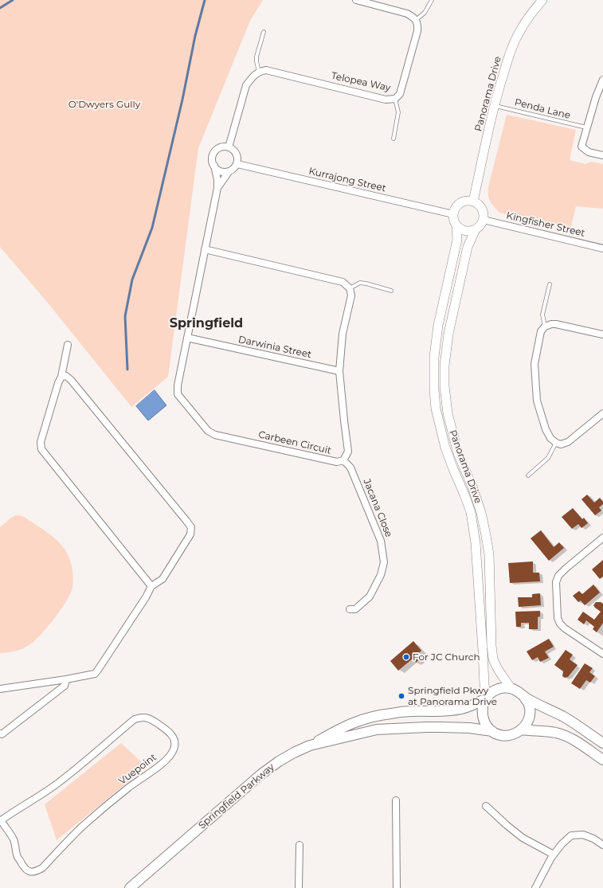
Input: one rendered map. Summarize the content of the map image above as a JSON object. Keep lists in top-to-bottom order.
{
  "streets": {
    "main road": ["Springfield Parkway"],
    "street": [
      "Telopea Way",
      "Panorama Drive",
      "Kurrajong Street",
      "Kingfisher Street",
      "Darwinia Street",
      "Carbeen Circuit",
      "Jacana Close",
      "Vuepoint"
    ],
    "lane": ["Penda Lane"]
  },
  "crossings": [
    ["Panorama Drive", "Penda Lane"],
    ["Panorama Drive", "Kurrajong Street"],
    ["Panorama Drive", "Kingfisher Street"],
    ["Panorama Drive", "Springfield Parkway"],
    ["Kurrajong Street", "Kingfisher Street"],
    ["Kurrajong Street", "Carbeen Circuit"],
    ["Darwinia Street", "Carbeen Circuit"],
    ["Carbeen Circuit", "Jacana Close"]
  ],
  "districts": ["Springfield"],
  "parks": ["O'Dwyers Gully"],
  "places": ["For JC Church", "Springfield Pkwy at Panorama Drive"]
}
